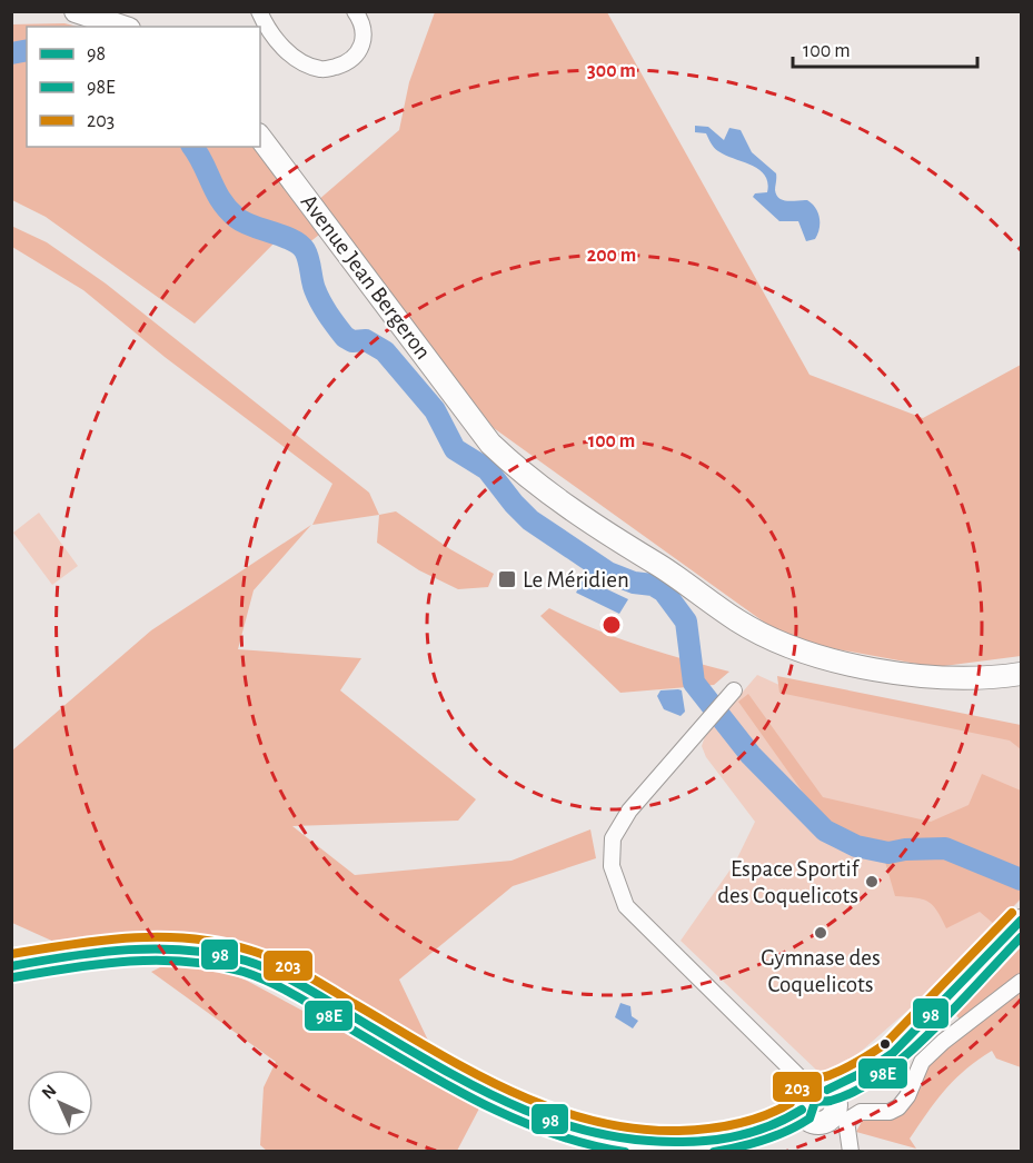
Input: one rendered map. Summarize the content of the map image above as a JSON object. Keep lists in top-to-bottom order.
{
  "streets": {
    "main road": ["Avenue Jean Bergeron"]
  },
  "places": {
    "transit": ["Le Méridien"],
    "other": ["Espace Sportif des Coquelicots", "Gymnase des Coquelicots"]
  },
  "lines": ["transit line 203", "transit line 98", "transit line 98E"],
  "legend": ["98", "98E", "203"],
  "scale_bar": "100 m",
  "north": "top left",
  "rings": ["300 m", "200 m", "100 m"]
}
